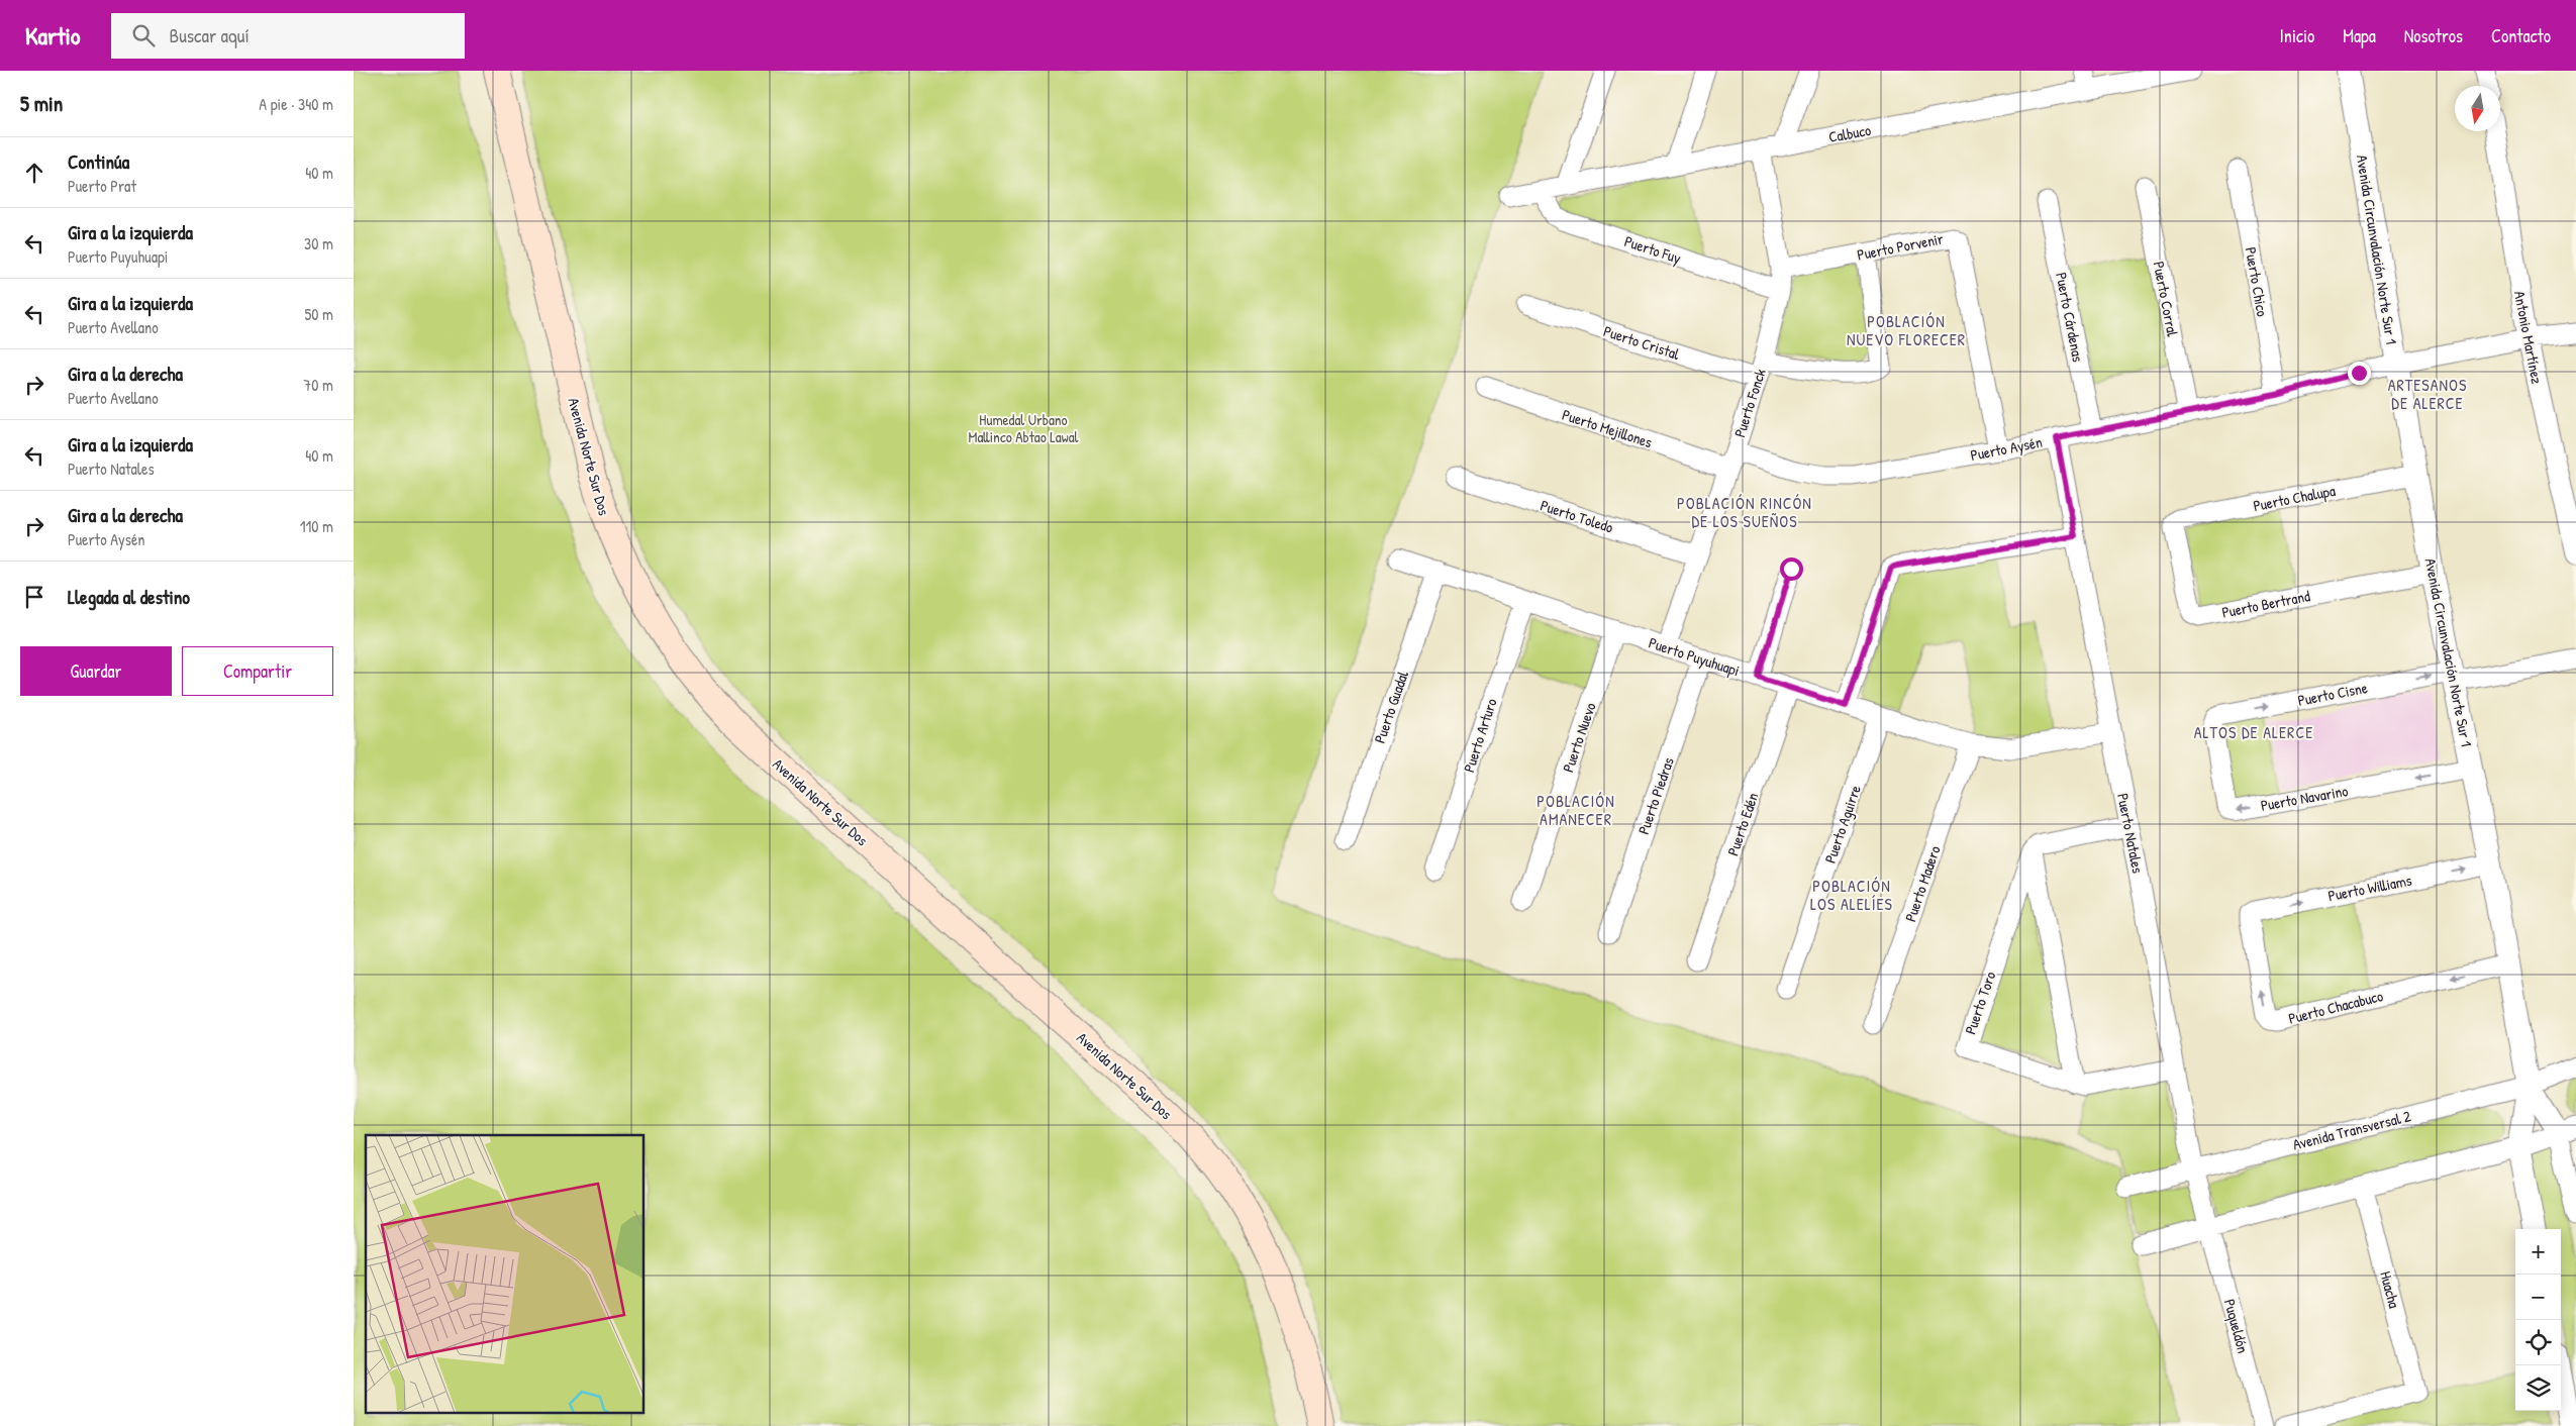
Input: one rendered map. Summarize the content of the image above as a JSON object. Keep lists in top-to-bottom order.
{
  "streets": {
    "main road": ["Avenida Norte Sur Dos"],
    "street": [
      "Calbuco",
      "Puerto Porvenir",
      "Puerto Fuy",
      "Avenida Circunvalación Norte Sur 1",
      "Puerto Chico",
      "Puerto Corral",
      "Puerto Cárdenas",
      "Antonio Martínez",
      "Puerto Cristal",
      "Puerto Fonck",
      "Puerto Mejillones",
      "Puerto Aysén",
      "Puerto Chalupa",
      "Puerto Toledo",
      "Puerto Bertrand",
      "Puerto Puyuhuapi",
      "Puerto Cisne",
      "Puerto Guadal",
      "Puerto Arturo",
      "Puerto Nuevo",
      "Puerto Piedras",
      "Puerto Navarino",
      "Puerto Edén",
      "Puerto Aguirre",
      "Puerto Natales",
      "Puerto Madero",
      "Puerto Williams",
      "Puerto Toro",
      "Puerto Chacabuco",
      "Avenida Transversal 2",
      "Huacha",
      "Puqueldón"
    ]
  },
  "crossings": [
    ["Calbuco", "Puerto Fuy"],
    ["Calbuco", "Puerto Fonck"],
    ["Puerto Porvenir", "Puerto Cristal"],
    ["Puerto Porvenir", "Puerto Fonck"],
    ["Puerto Porvenir", "Puerto Aysén"],
    ["Puerto Fuy", "Puerto Fonck"],
    ["Avenida Circunvalación Norte Sur 1", "Puerto Aysén"],
    ["Avenida Circunvalación Norte Sur 1", "Puerto Chalupa"],
    ["Avenida Circunvalación Norte Sur 1", "Puerto Bertrand"],
    ["Avenida Circunvalación Norte Sur 1", "Puerto Cisne"],
    ["Avenida Circunvalación Norte Sur 1", "Puerto Navarino"],
    ["Avenida Circunvalación Norte Sur 1", "Puerto Williams"],
    ["Avenida Circunvalación Norte Sur 1", "Puerto Chacabuco"],
    ["Avenida Circunvalación Norte Sur 1", "Avenida Transversal 2"],
    ["Puerto Chico", "Puerto Aysén"],
    ["Puerto Corral", "Puerto Aysén"],
    ["Puerto Cárdenas", "Puerto Aysén"],
    ["Antonio Martínez", "Puerto Aysén"],
    ["Puerto Cristal", "Puerto Fonck"],
    ["Puerto Fonck", "Puerto Mejillones"],
    ["Puerto Fonck", "Puerto Aysén"],
    ["Puerto Fonck", "Puerto Toledo"],
    ["Puerto Fonck", "Puerto Puyuhuapi"],
    ["Puerto Mejillones", "Puerto Aysén"],
    ["Puerto Aysén", "Puerto Natales"],
    ["Puerto Chalupa", "Puerto Bertrand"],
    ["Puerto Puyuhuapi", "Puerto Guadal"],
    ["Puerto Puyuhuapi", "Puerto Arturo"],
    ["Puerto Puyuhuapi", "Puerto Nuevo"],
    ["Puerto Puyuhuapi", "Puerto Piedras"],
    ["Puerto Puyuhuapi", "Puerto Edén"],
    ["Puerto Puyuhuapi", "Puerto Aguirre"],
    ["Puerto Puyuhuapi", "Puerto Natales"],
    ["Puerto Puyuhuapi", "Puerto Madero"],
    ["Puerto Cisne", "Puerto Navarino"],
    ["Puerto Natales", "Puerto Toro"],
    ["Puerto Natales", "Avenida Transversal 2"],
    ["Puerto Natales", "Puqueldón"],
    ["Puerto Williams", "Puerto Chacabuco"]
  ],
  "one_way": ["Puerto Cisne", "Puerto Williams"],
  "districts": [
    "POBLACIÓN NUEVO FLORECER",
    "ARTESANOS DE ALERCE",
    "POBLACIÓN RINCÓN DE LOS SUEÑOS",
    "ALTOS DE ALERCE",
    "POBLACIÓN AMANECER",
    "POBLACIÓN LOS ALELÍES"
  ],
  "parks": ["Humedal Urbano Mallinco Abtao Lawal"],
  "north": "bottom",
  "page": {
    "header": "Kartio",
    "search": "Buscar aquí",
    "nav": [
      "Inicio",
      "Mapa",
      "Nosotros",
      "Contacto"
    ],
    "heading": ["5 min", "A pie · 340 m"],
    "list": [
      ["Continúa", "Puerto Prat", "40 m"],
      ["Gira a la izquierda", "Puerto Puyuhuapi", "30 m"],
      ["Gira a la izquierda", "Puerto Avellano", "50 m"],
      ["Gira a la derecha", "Puerto Avellano", "70 m"],
      ["Gira a la izquierda", "Puerto Natales", "40 m"],
      ["Gira a la derecha", "Puerto Aysén", "110 m"],
      "Llegada al destino"
    ],
    "buttons": ["Guardar", "Compartir"],
    "map_buttons": ["+", "−"]
  }
}
